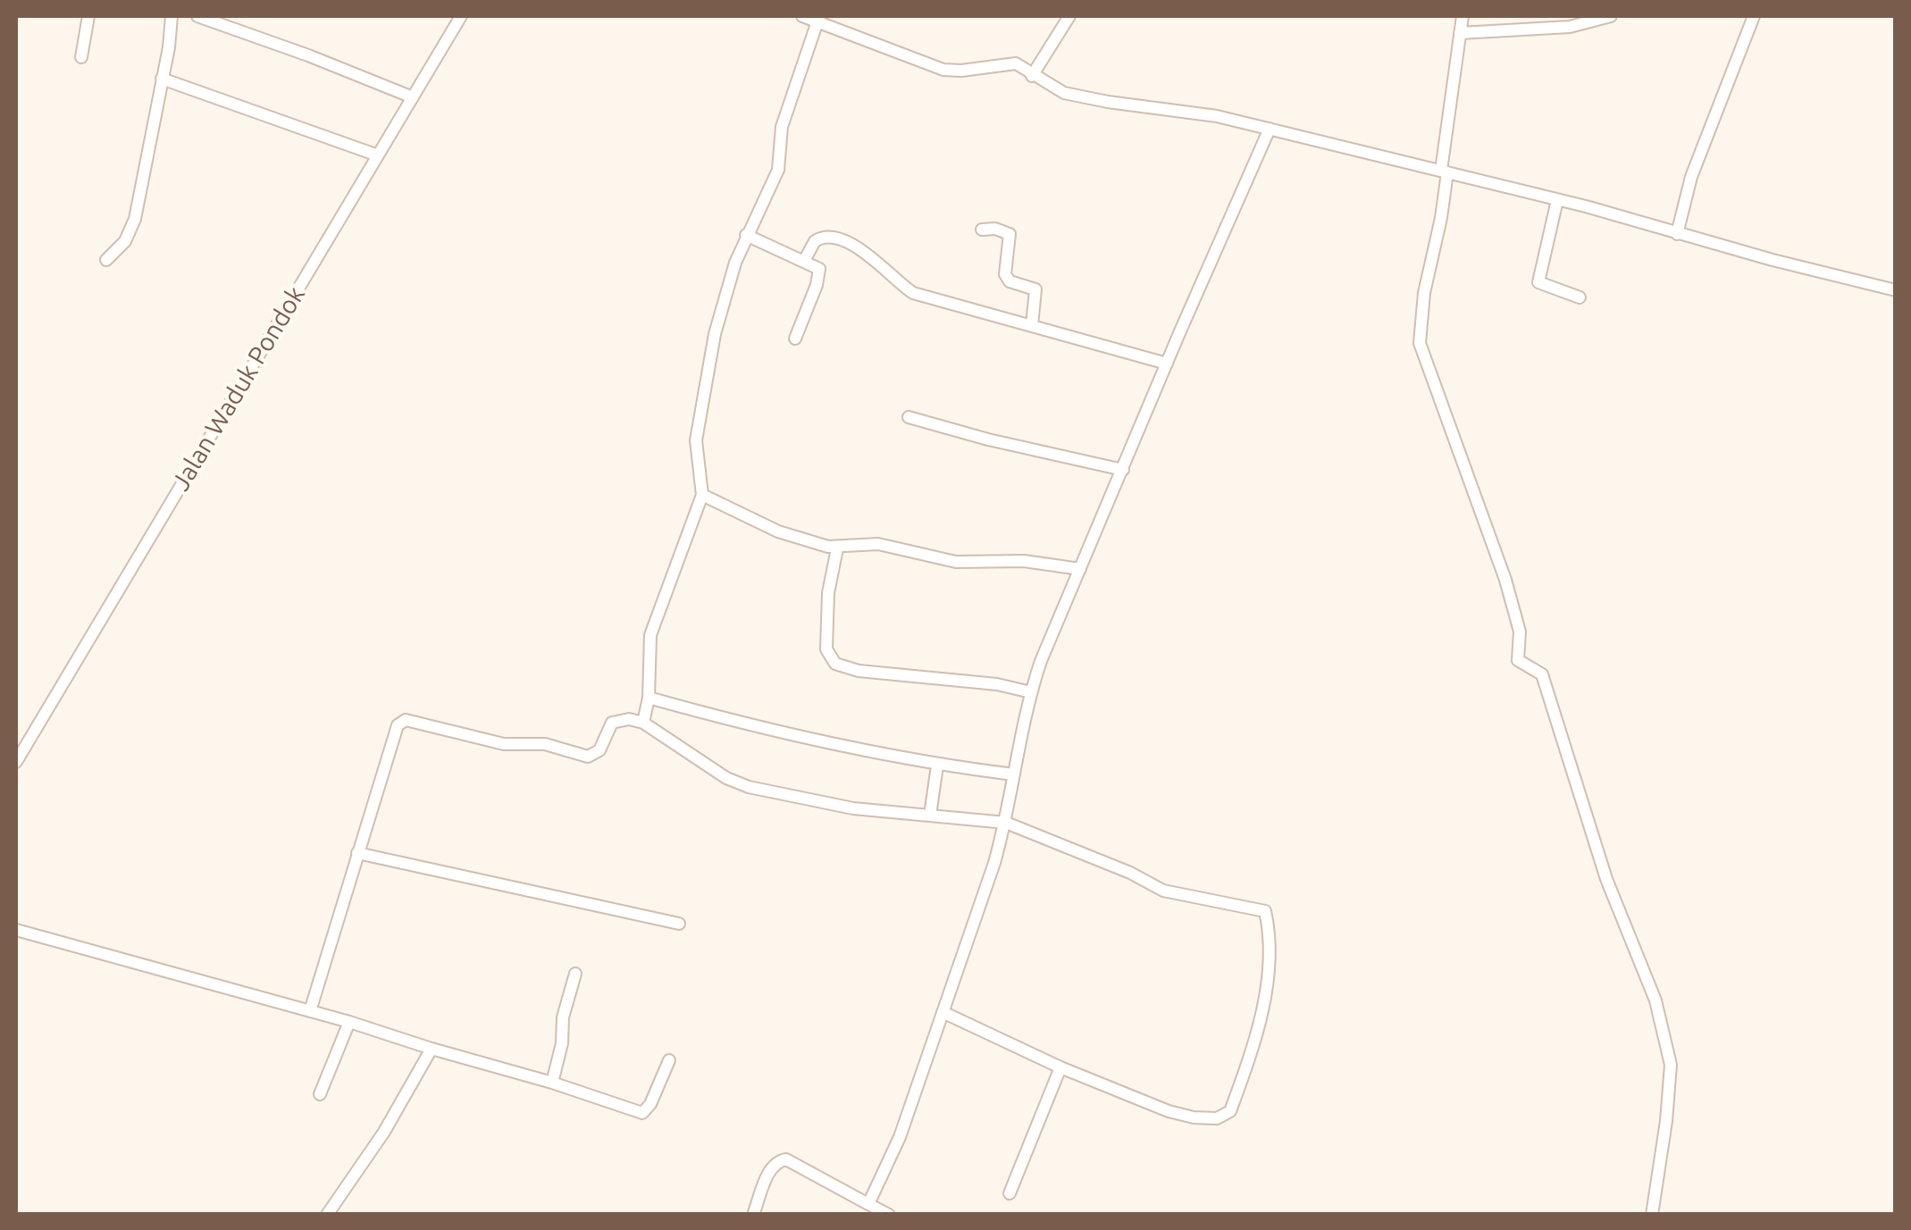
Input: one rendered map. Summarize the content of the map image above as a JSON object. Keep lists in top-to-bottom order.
{
  "streets": {
    "street": ["Jalan Waduk Pondok"]
  }
}
